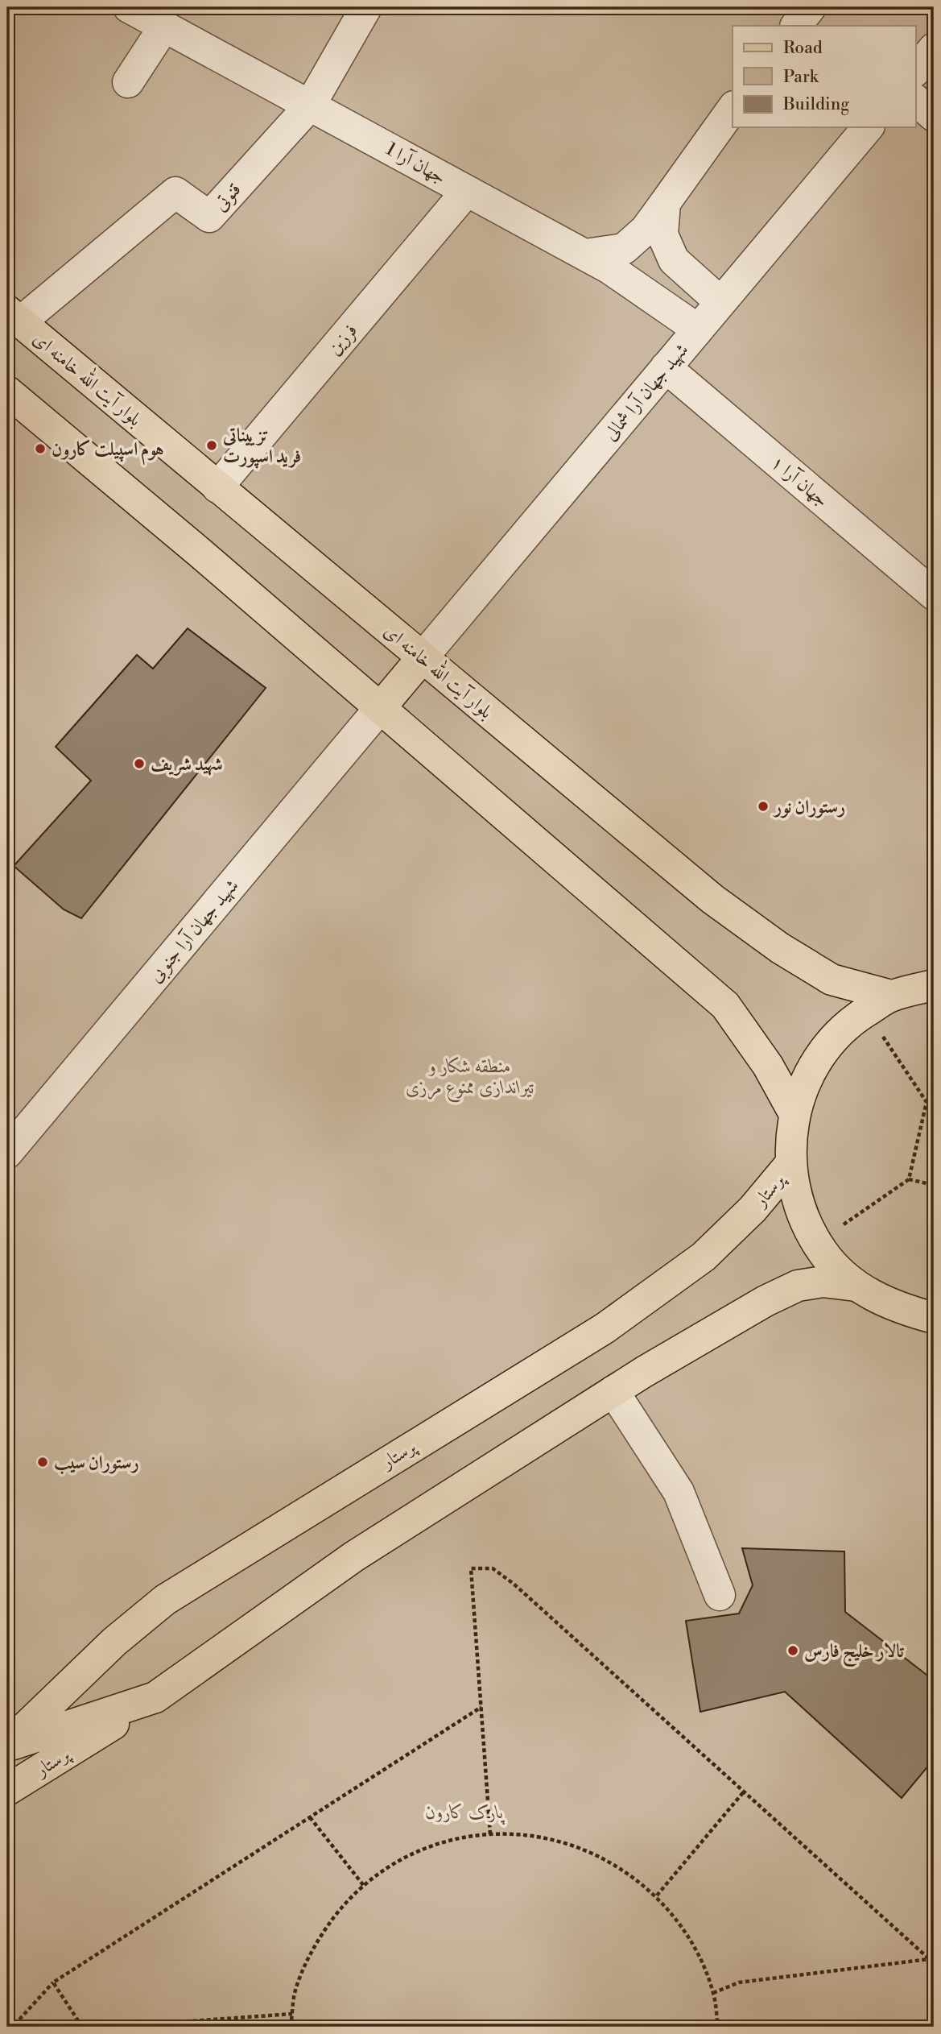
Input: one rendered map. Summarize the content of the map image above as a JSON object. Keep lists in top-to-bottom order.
{
  "streets": {
    "main road": ["بلوار آیت الله خامنه ای", "پرستار"],
    "street": [
      "جهان آرا 1",
      "قنوتی",
      "فرزین",
      "شهید جهان آرا شمالی",
      "جهان آرا ۱",
      "شهید جهان آرا جنوبی"
    ]
  },
  "crossings": [
    ["جهان آرا 1", "قنوتی"],
    ["جهان آرا 1", "فرزین"],
    ["جهان آرا 1", "شهید جهان آرا شمالی"],
    ["قنوتی", "بلوار آیت الله خامنه ای"],
    ["فرزین", "بلوار آیت الله خامنه ای"],
    ["بلوار آیت الله خامنه ای", "شهید جهان آرا شمالی"],
    ["شهید جهان آرا شمالی", "جهان آرا ۱"]
  ],
  "parks": ["منطقه شکار و تیراندازی ممنوع مرزی", "پارک کارون"],
  "places": [
    "تزییناتی فرید اسپورت",
    "هوم اسپیلت کارون",
    "شهید شریف",
    "رستوران نور",
    "رستوران سیب",
    "تالار خلیج فارس"
  ],
  "legend": ["Road", "Park", "Building"]
}
